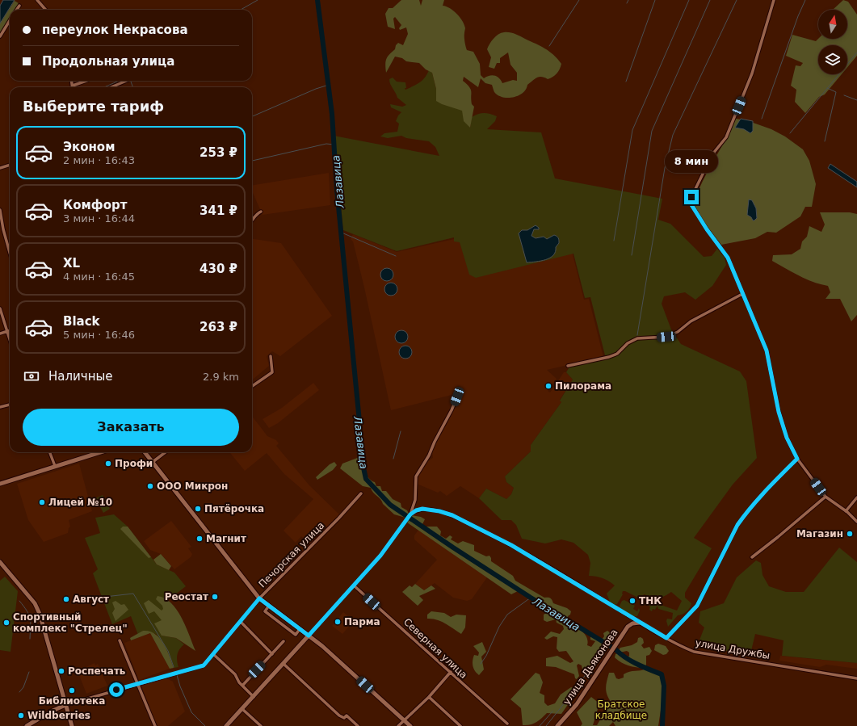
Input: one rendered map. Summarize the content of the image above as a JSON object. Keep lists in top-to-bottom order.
{
  "streets": {
    "main road": ["улица Дьяконова"],
    "street": ["Печорская улица", "Северная улица", "улица Дружбы"]
  },
  "crossings": [
    ["улица Дружбы", "улица Дьяконова"]
  ],
  "water": ["Лазавица"],
  "parks": ["Братское кладбище"],
  "places": [
    "Пилорама",
    "Профи",
    "ООО Микрон",
    "Лицей №10",
    "Пятёрочка",
    "Магазин",
    "Магнит",
    "Реостат",
    "Август",
    "ТНК",
    "Парма",
    "Спортивный комплекс \"Стрелец\"",
    "Роспечать",
    "Библиотека",
    "Wildberries"
  ],
  "north": "top",
  "page": {
    "banner": ["переулок Некрасова", "Продольная улица"],
    "heading": "Выберите тариф",
    "list": [
      {
        "name": "Эконом",
        "note": "2 мин · 16:43",
        "value": "253 ₽"
      },
      {
        "name": "Комфорт",
        "note": "3 мин · 16:44",
        "value": "341 ₽"
      },
      {
        "name": "XL",
        "note": "4 мин · 16:45",
        "value": "430 ₽"
      },
      {
        "name": "Black",
        "note": "5 мин · 16:46",
        "value": "263 ₽"
      }
    ],
    "bubble": "8 мин",
    "pay": ["Наличные", "2.9 km"],
    "buttons": "Заказать"
  }
}
